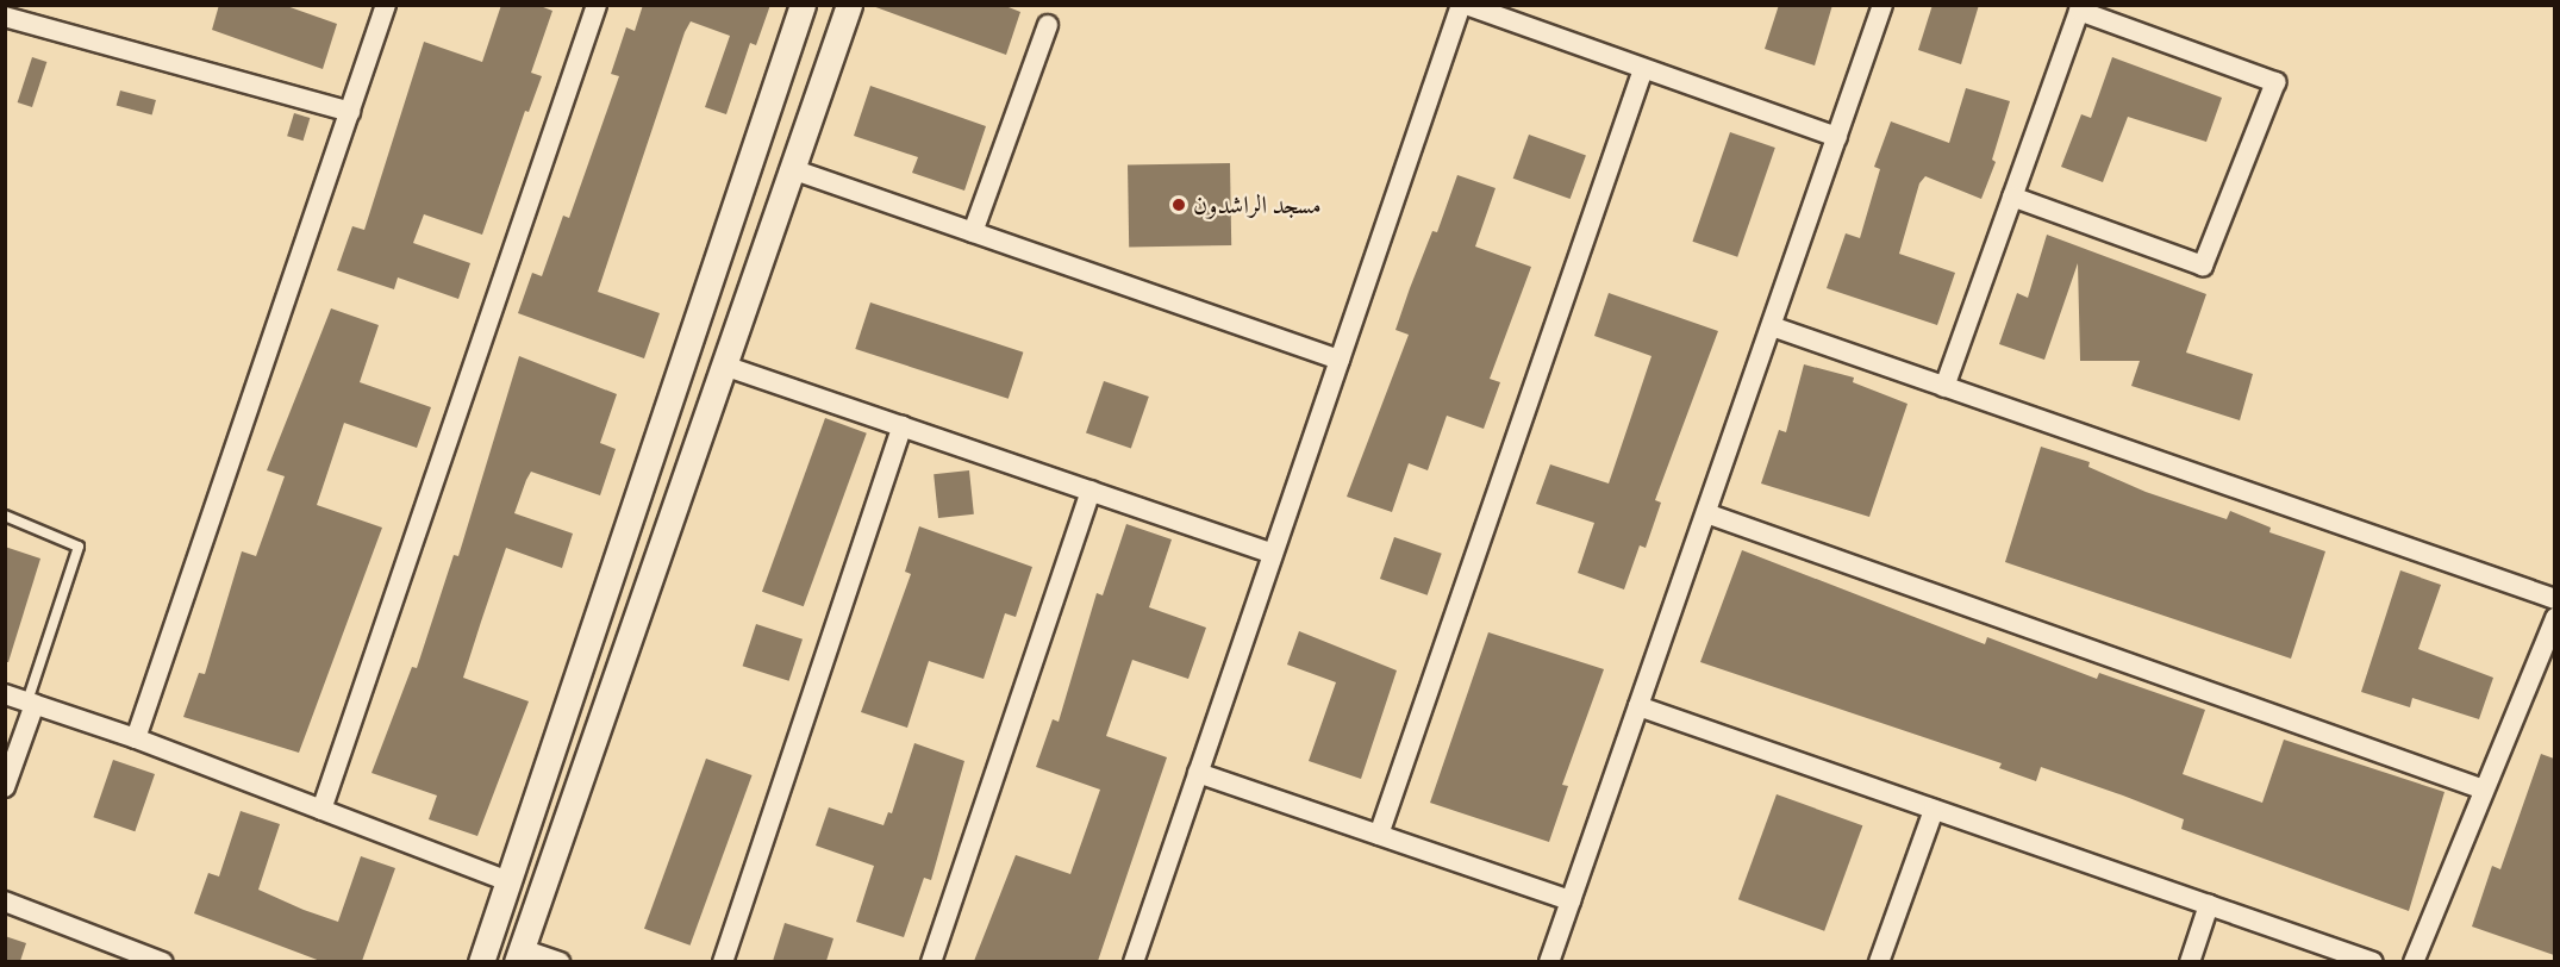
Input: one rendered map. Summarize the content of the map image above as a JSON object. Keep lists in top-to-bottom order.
{
  "places": ["مسجد الراشدون"]
}
